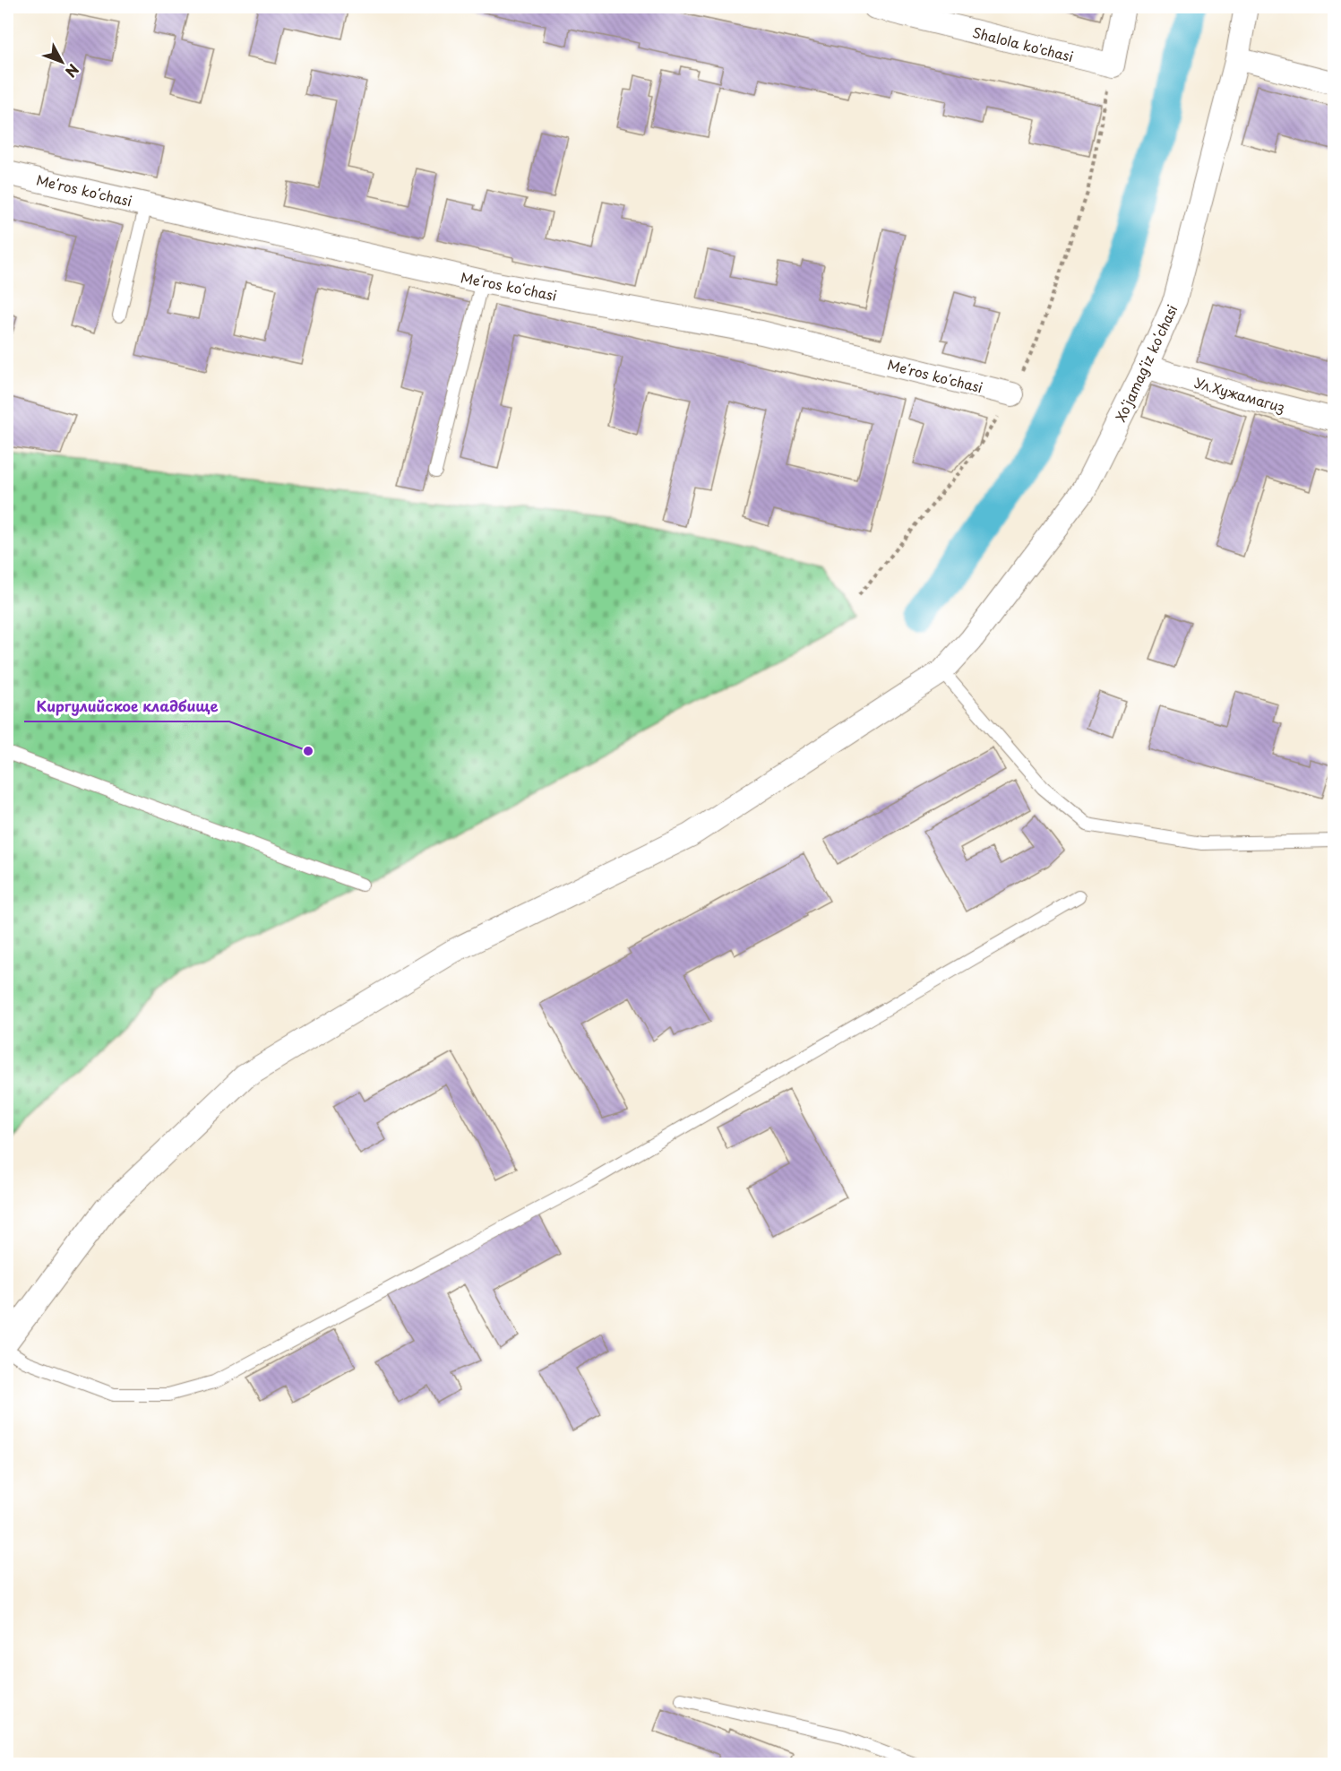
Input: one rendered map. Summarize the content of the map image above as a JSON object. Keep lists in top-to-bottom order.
{
  "streets": {
    "street": [
      "Shalola ko'chasi",
      "Meʻros koʻchasi",
      "Xoʻjamagʻiz koʻchasi",
      "Ул.Хужамагиз"
    ]
  },
  "crossings": [
    ["Xoʻjamagʻiz koʻchasi", "Ул.Хужамагиз"]
  ],
  "places": ["Киргулийское кладбище"],
  "north": "bottom right"
}
